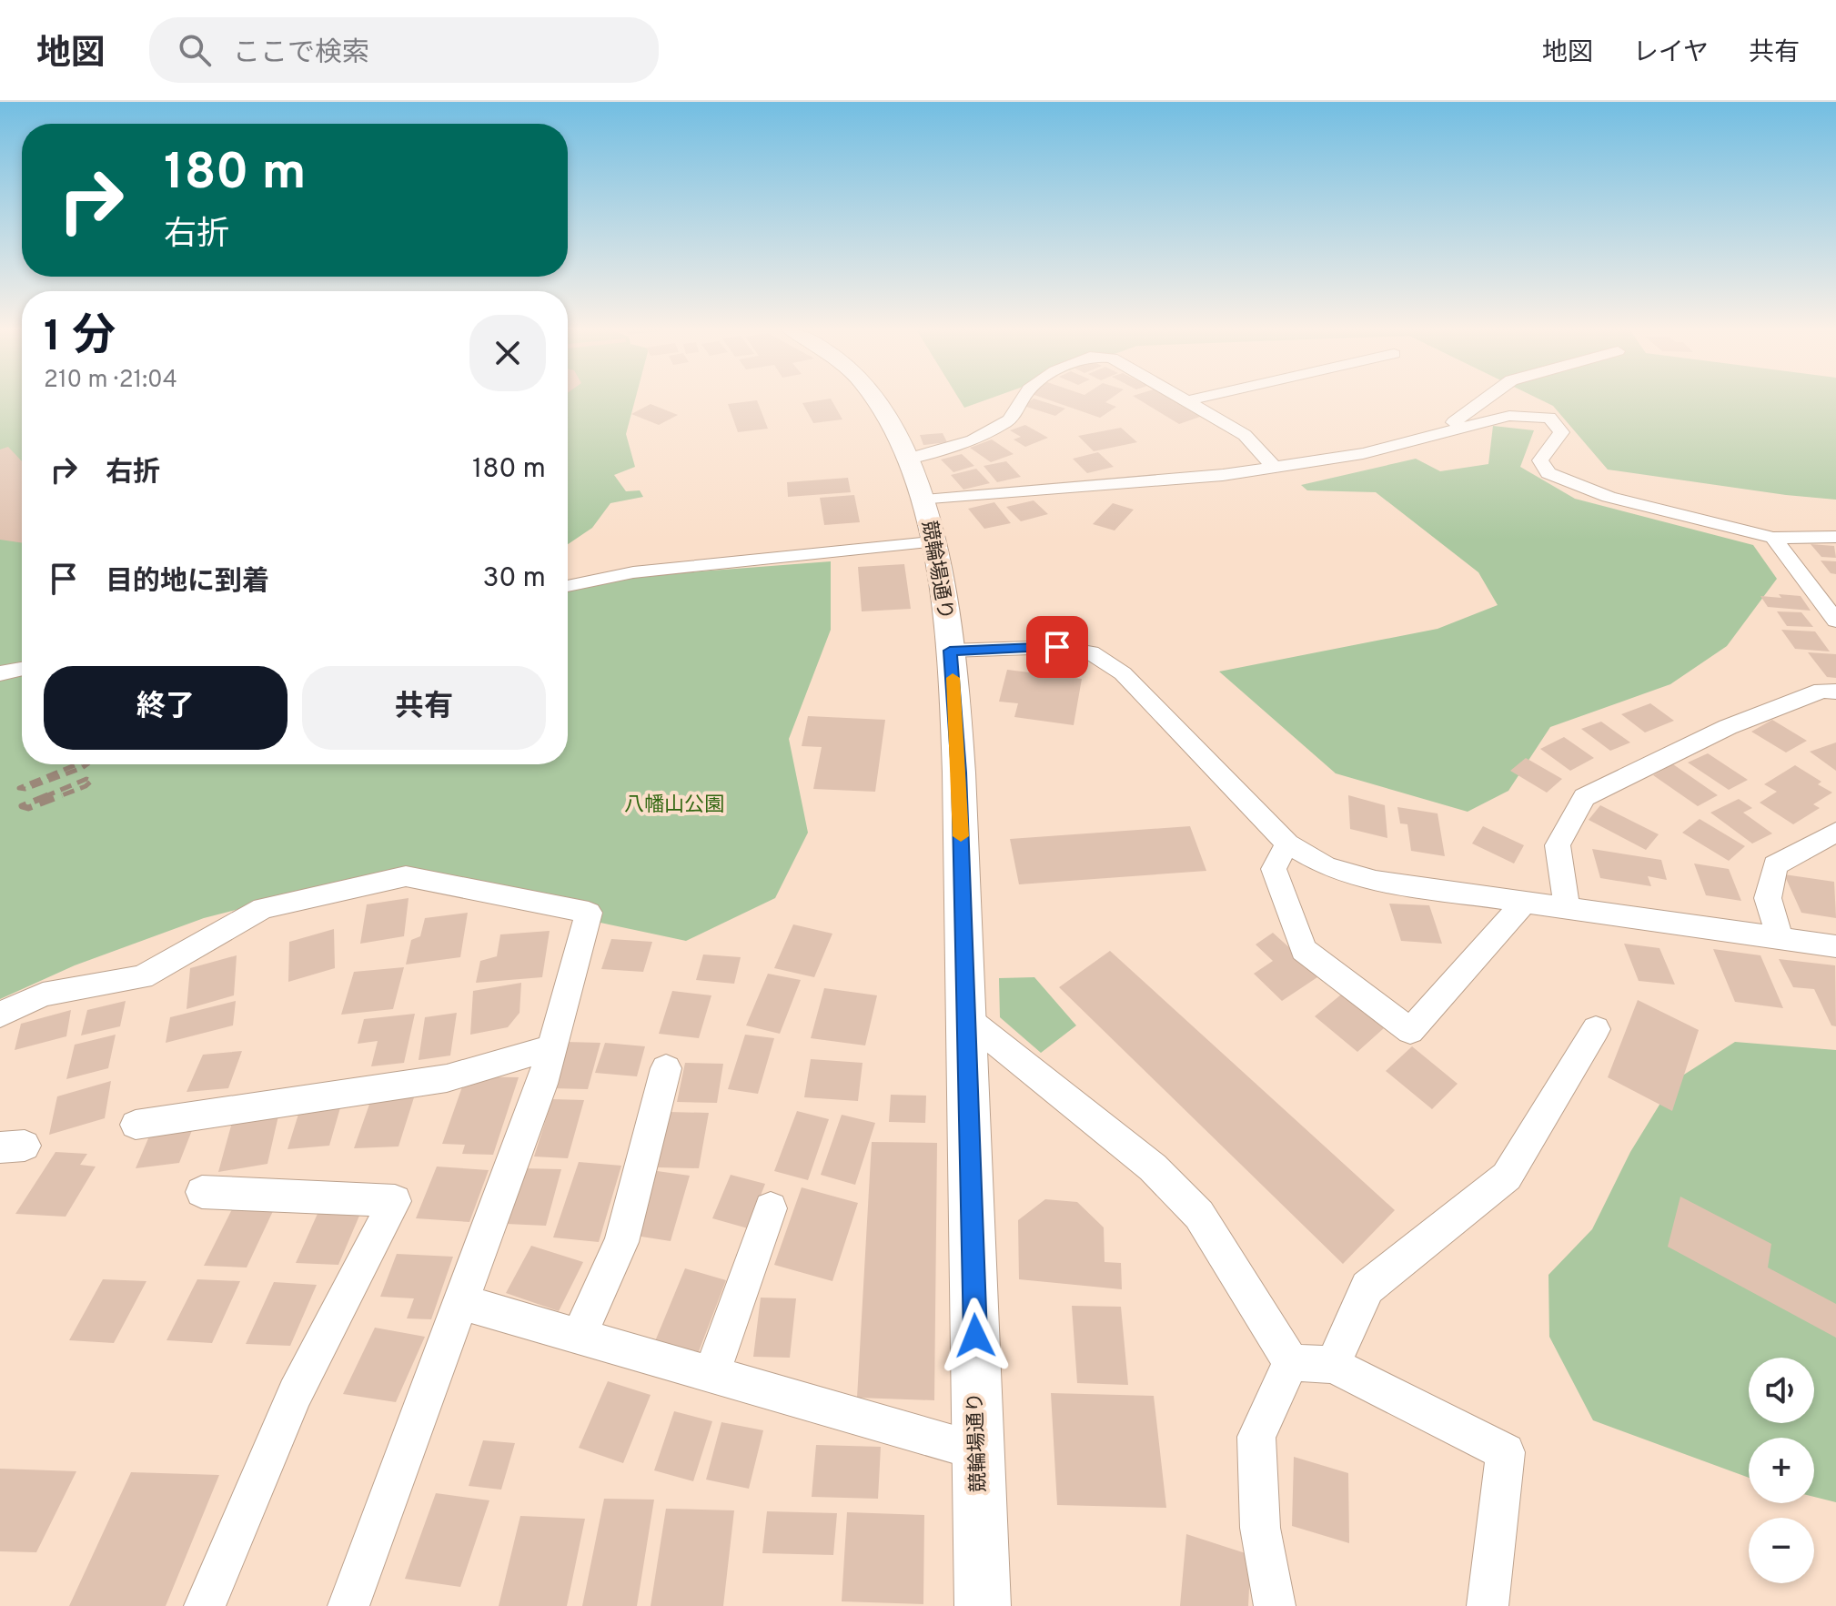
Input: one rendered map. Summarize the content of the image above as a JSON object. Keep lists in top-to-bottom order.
{
  "streets": {
    "street": ["競輪場通り"]
  },
  "parks": ["八幡山公園"],
  "page": {
    "header": "地図",
    "search": "ここで検索",
    "nav": ["地図", "レイヤ", "共有"],
    "turn": ["180 m", "右折"],
    "heading": ["1 分", "210 m · 21:04"],
    "list": [
      {
        "name": "右折",
        "value": "180 m"
      },
      {
        "name": "目的地に到着",
        "value": "30 m"
      }
    ],
    "buttons": ["終了", "共有"],
    "map_buttons": ["+", "−"]
  }
}
